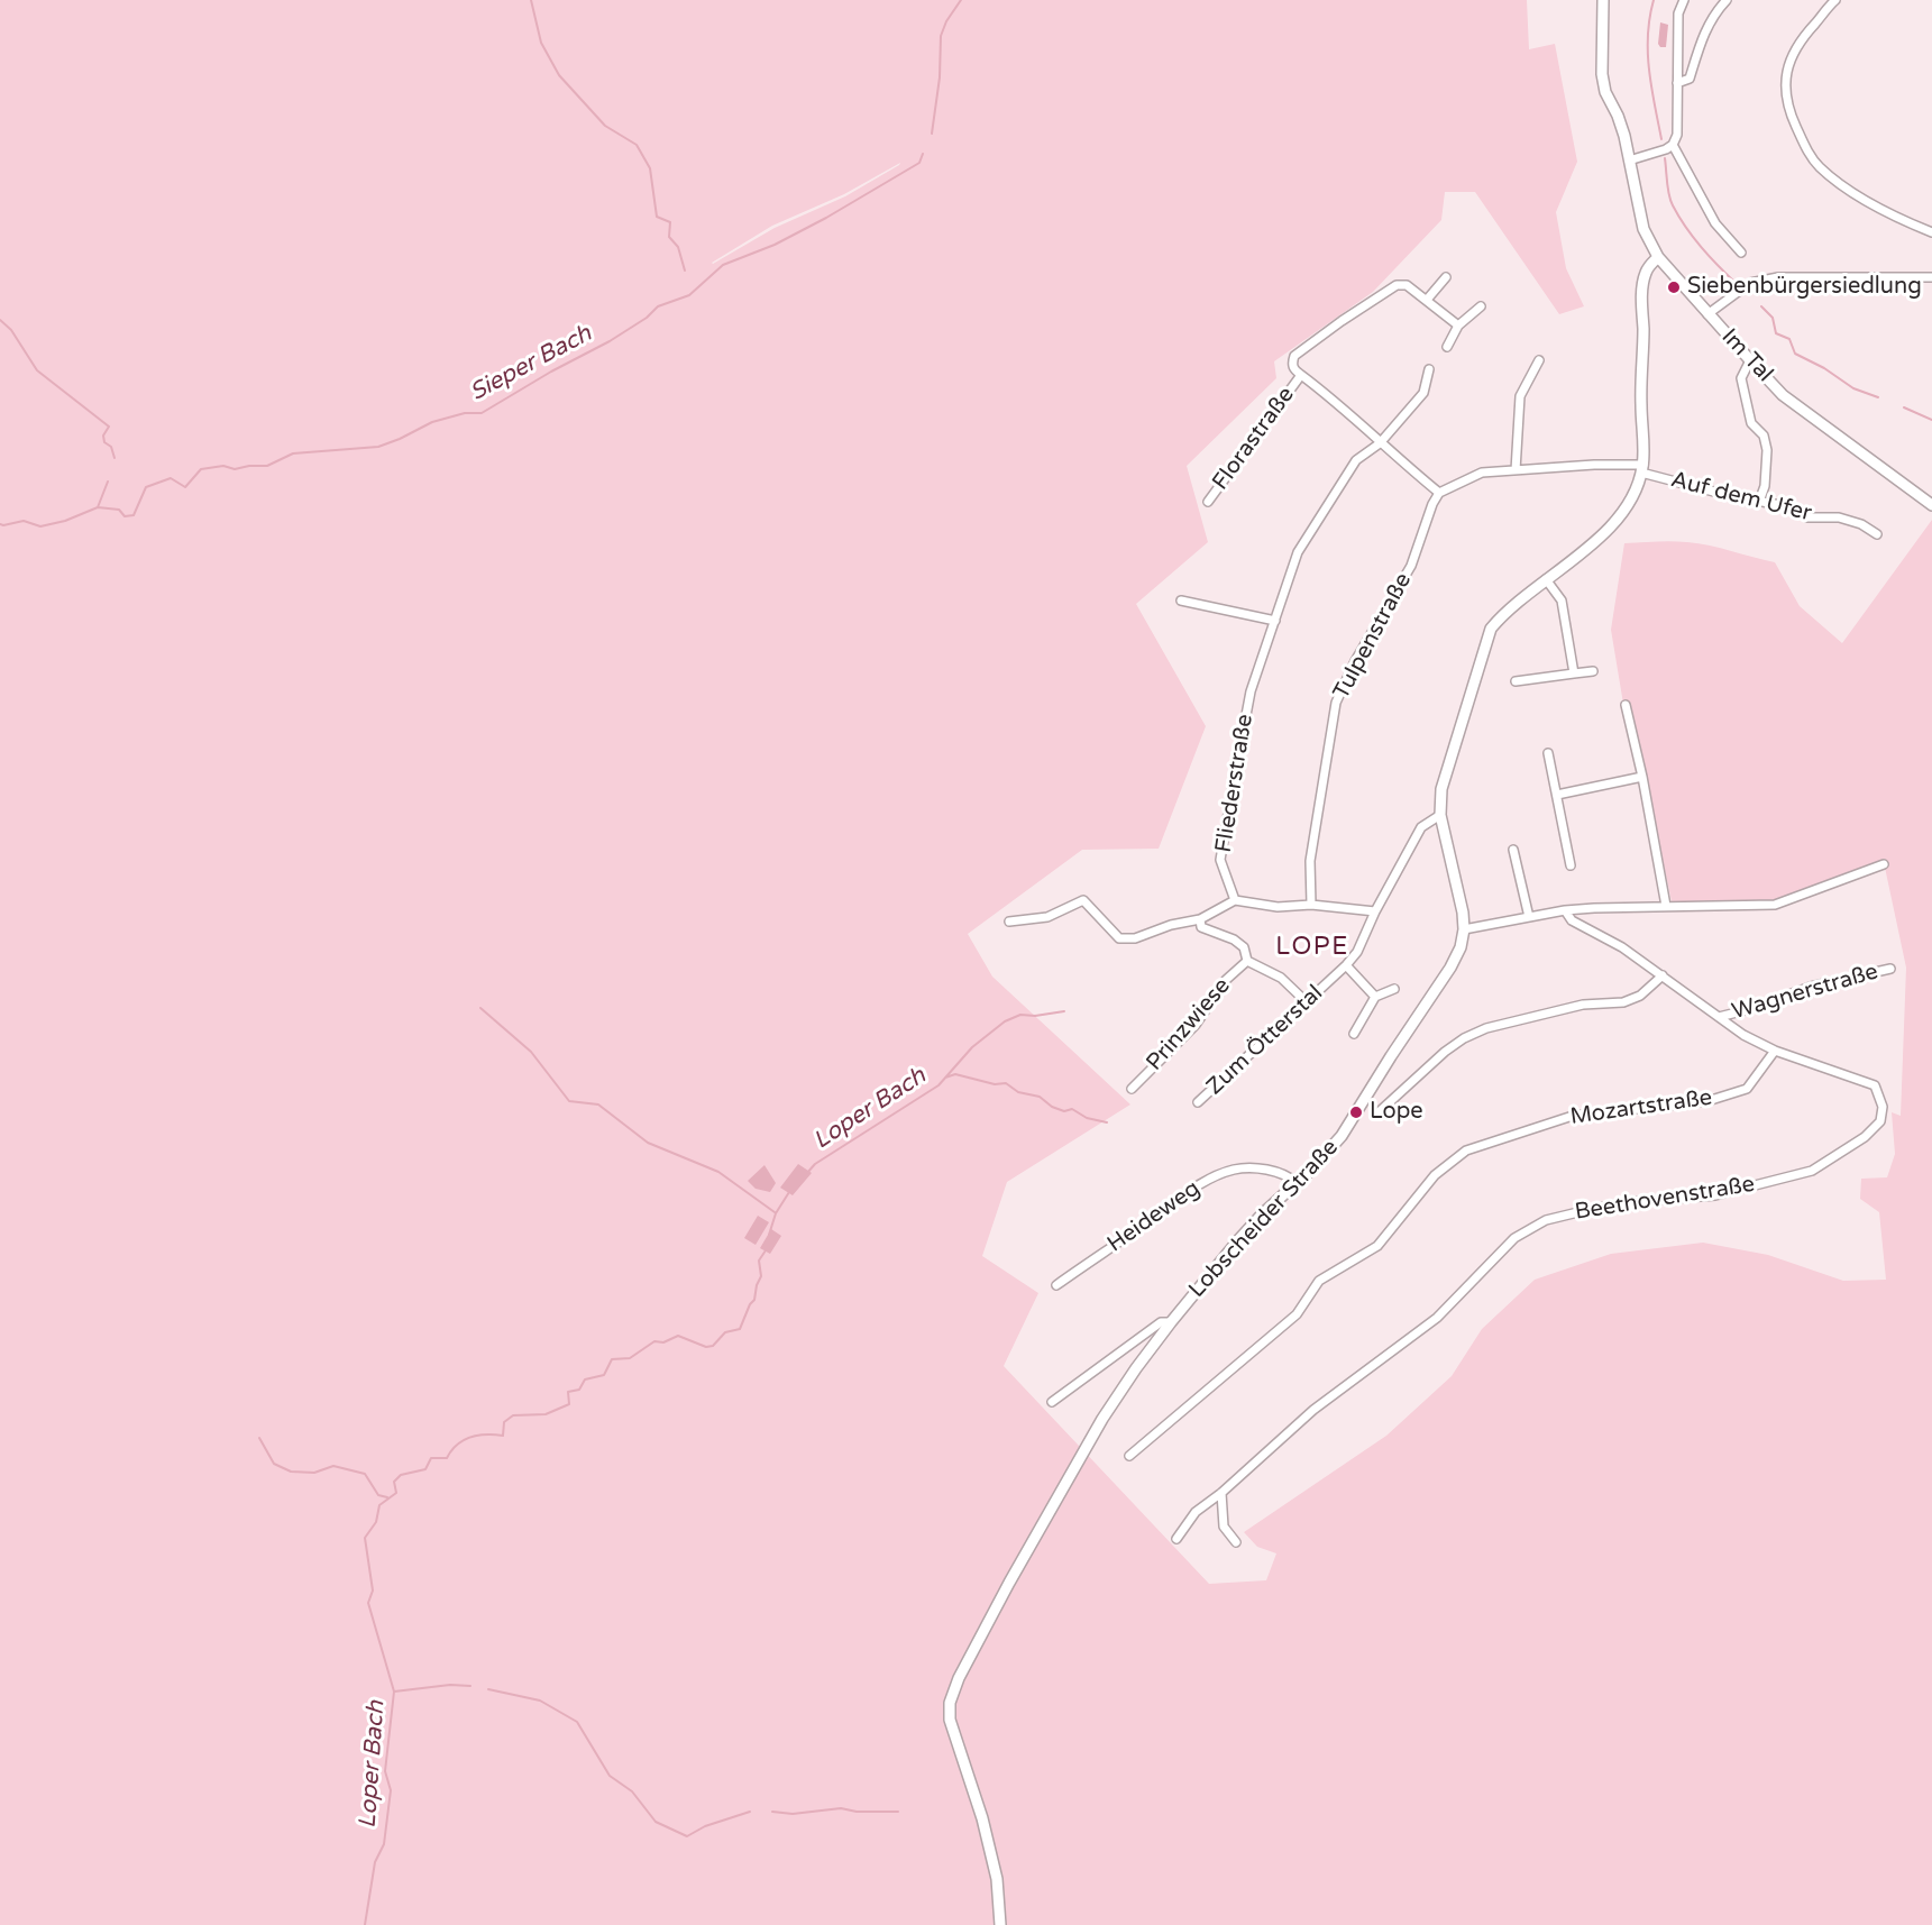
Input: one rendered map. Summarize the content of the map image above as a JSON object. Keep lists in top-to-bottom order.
{
  "streets": {
    "street": [
      "Im Tal",
      "Florastraße",
      "Auf dem Ufer",
      "Tulpenstraße",
      "Fliederstraße",
      "Wagnerstraße",
      "Prinzwiese",
      "Zum Ötterstal",
      "Mozartstraße",
      "Beethovenstraße",
      "Heideweg",
      "Lobscheider Straße"
    ]
  },
  "crossings": [
    ["Im Tal", "Lobscheider Straße"],
    ["Florastraße", "Tulpenstraße"],
    ["Florastraße", "Fliederstraße"],
    ["Auf dem Ufer", "Lobscheider Straße"],
    ["Wagnerstraße", "Beethovenstraße"],
    ["Mozartstraße", "Beethovenstraße"],
    ["Heideweg", "Lobscheider Straße"]
  ],
  "districts": ["LOPE"],
  "water": ["Sieper Bach", "Loper Bach"],
  "places": ["Siebenbürgersiedlung", "Lope"]
}
